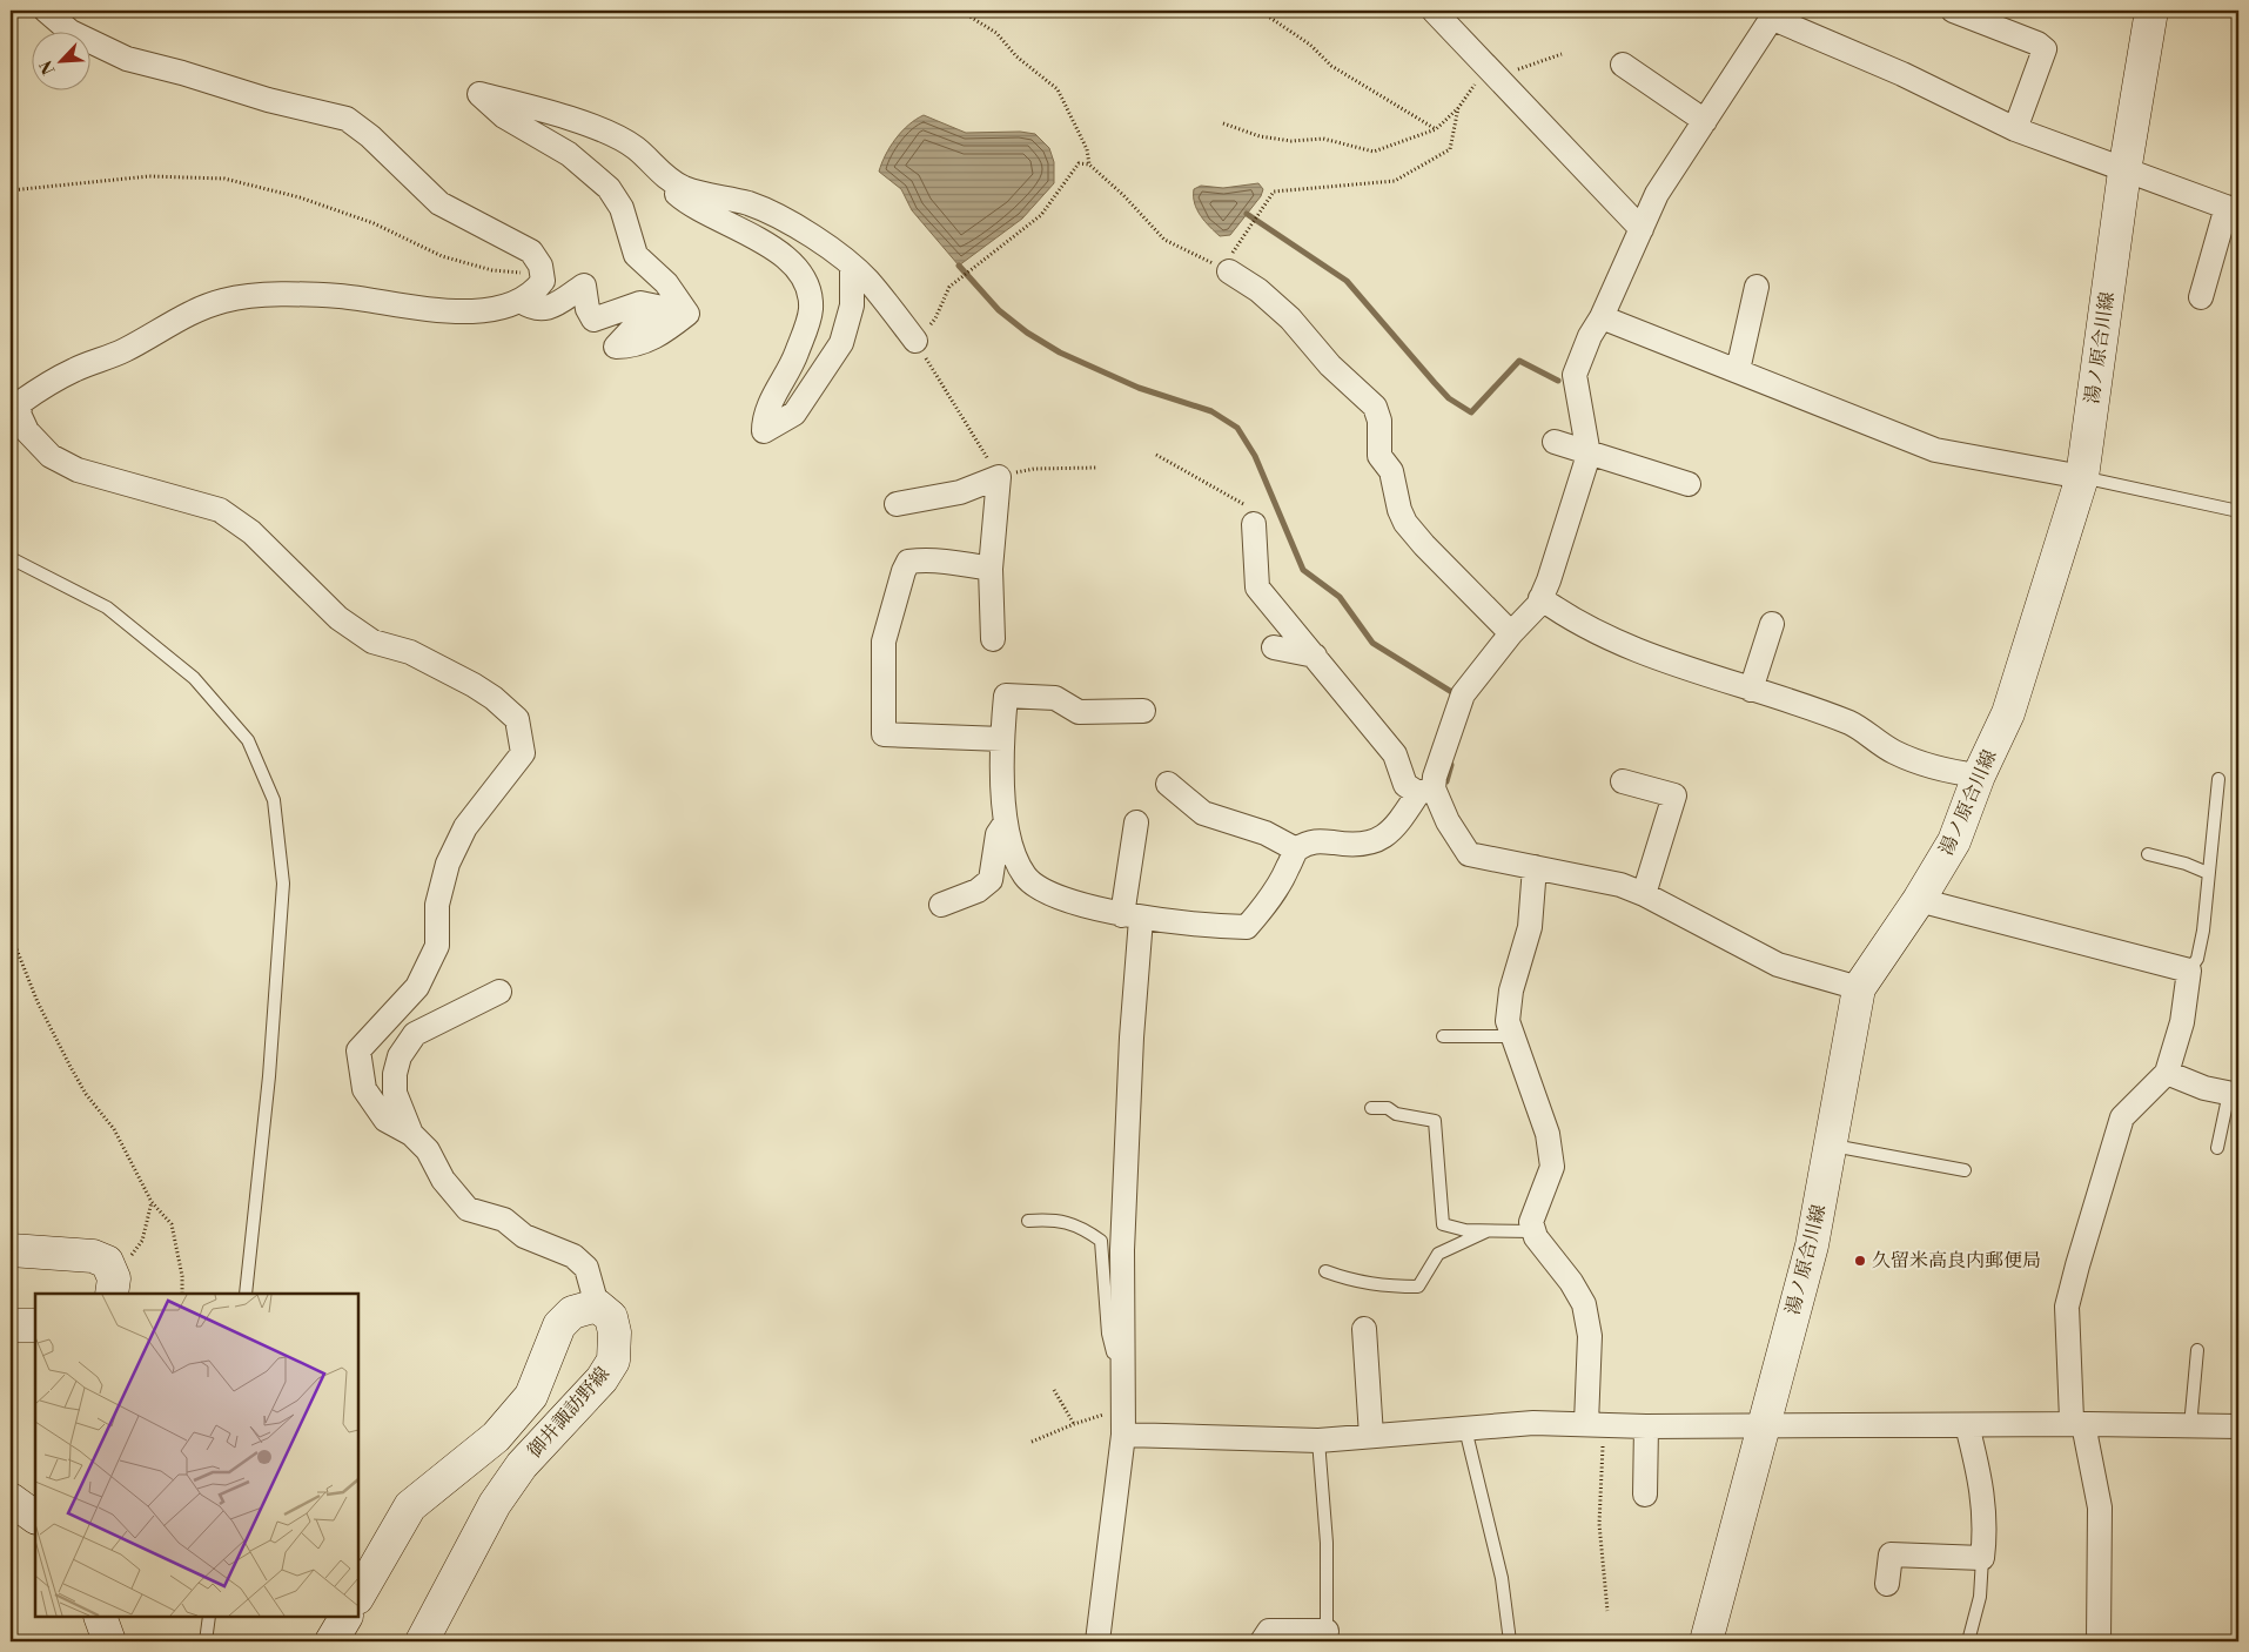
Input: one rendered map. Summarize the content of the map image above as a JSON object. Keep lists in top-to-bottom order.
{
  "streets": {
    "main road": ["湯ノ原合川線", "御井諏訪野線"]
  },
  "places": ["久留米高良内郵便局"],
  "north": "bottom left"
}
